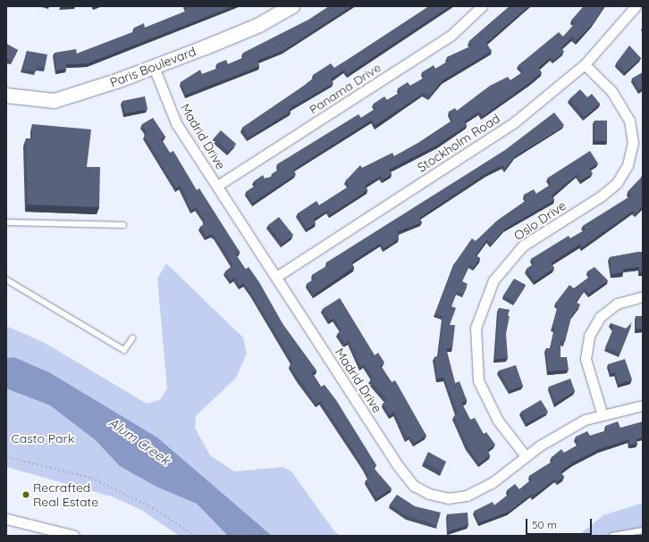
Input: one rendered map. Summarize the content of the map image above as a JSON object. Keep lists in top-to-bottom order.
{
  "streets": {
    "street": [
      "Paris Boulevard",
      "Panama Drive",
      "Madrid Drive",
      "Stockholm Road",
      "Oslo Drive"
    ]
  },
  "crossings": [
    ["Paris Boulevard", "Madrid Drive"],
    ["Panama Drive", "Madrid Drive"],
    ["Madrid Drive", "Stockholm Road"],
    ["Madrid Drive", "Oslo Drive"],
    ["Stockholm Road", "Oslo Drive"]
  ],
  "water": ["Alum Creek"],
  "parks": ["Casto Park"],
  "places": ["Recrafted Real Estate"],
  "scale_bar": "50 m"
}
